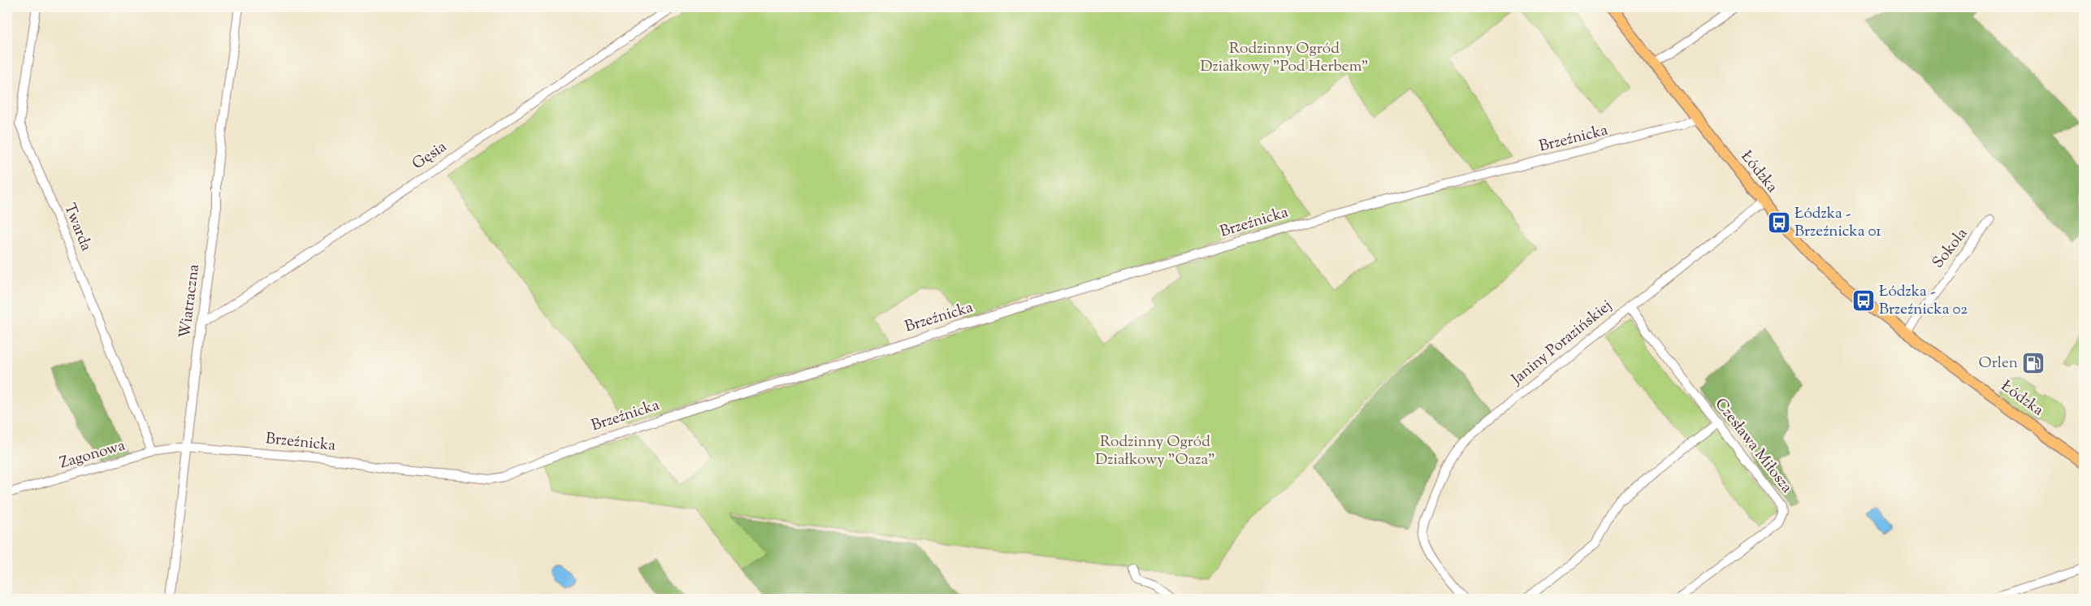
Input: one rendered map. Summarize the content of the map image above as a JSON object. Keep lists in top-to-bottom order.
{
  "streets": {
    "main road": ["Łódzka"],
    "street": [
      "Brzeźnicka",
      "Gęsia",
      "Twarda",
      "Sokola",
      "Wiatraczna",
      "Janiny Porazińskiej",
      "Czesława Miłosza",
      "Zagonowa"
    ]
  },
  "crossings": [
    ["Brzeźnicka", "Łódzka"],
    ["Brzeźnicka", "Wiatraczna"],
    ["Brzeźnicka", "Zagonowa"],
    ["Gęsia", "Wiatraczna"],
    ["Łódzka", "Sokola"],
    ["Łódzka", "Janiny Porazińskiej"],
    ["Twarda", "Zagonowa"],
    ["Wiatraczna", "Zagonowa"],
    ["Janiny Porazińskiej", "Czesława Miłosza"]
  ],
  "parks": ["Rodzinny Ogród Działkowy \"Pod Herbem\"", "Rodzinny Ogród Działkowy \"Oaza\""],
  "places": {
    "bus stop": ["Łódzka - Brzeźnicka 01", "Łódzka - Brzeźnicka 02"],
    "fuel station": ["Orlen"]
  }
}
